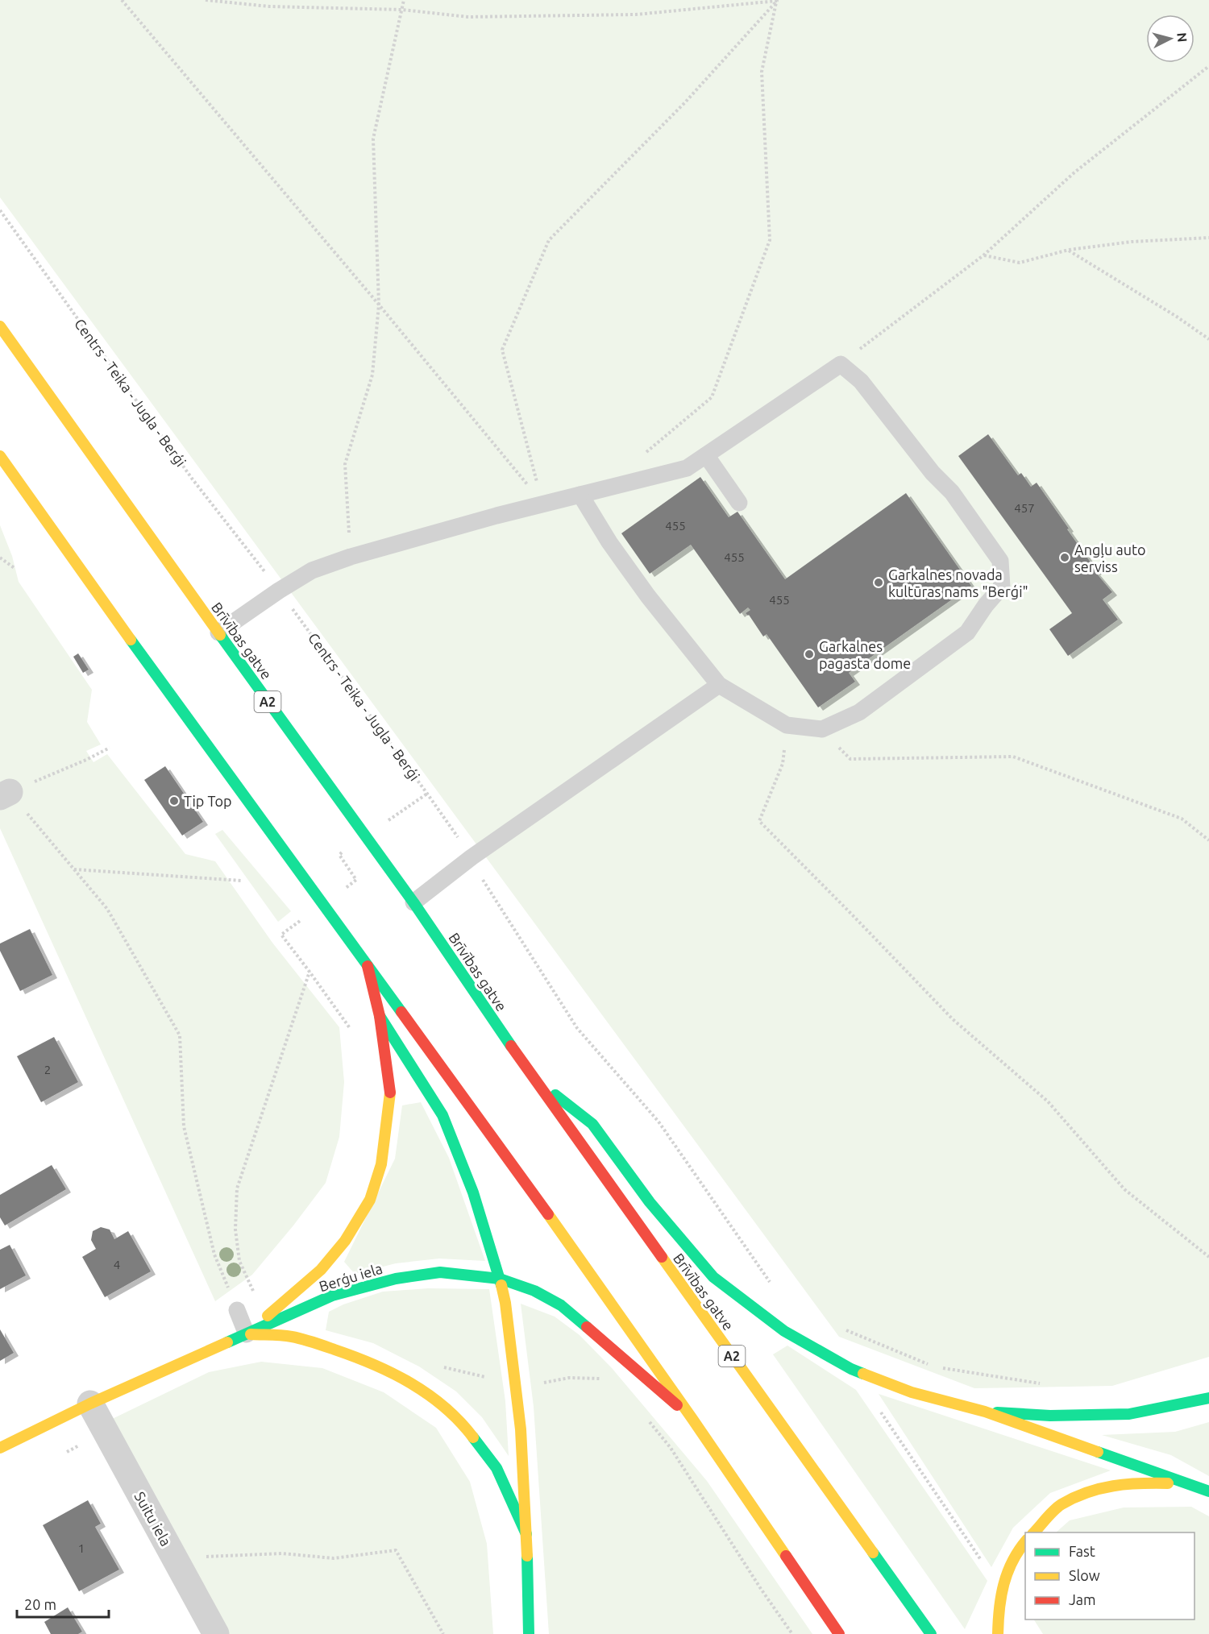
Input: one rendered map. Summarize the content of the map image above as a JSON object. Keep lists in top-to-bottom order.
{
  "streets": {
    "main road": ["Brīvības gatve", "A2", "Berģu iela"],
    "street": ["Suitu iela"],
    "path": ["Centrs - Teika - Jugla - Berģi"]
  },
  "crossings": [
    ["Centrs - Teika - Jugla - Berģi", "Brīvības gatve"],
    ["Berģu iela", "Suitu iela"]
  ],
  "places": [
    "Angļu auto serviss",
    "Garkalnes novada kultūras nams \"Berģi\"",
    "Garkalnes pagasta dome",
    "Tip Top"
  ],
  "house_numbers": [
    "457",
    "455",
    "455",
    "455",
    "2",
    "4",
    "1"
  ],
  "legend": ["Fast", "Slow", "Jam"],
  "scale_bar": "20 m",
  "north": "right"
}
